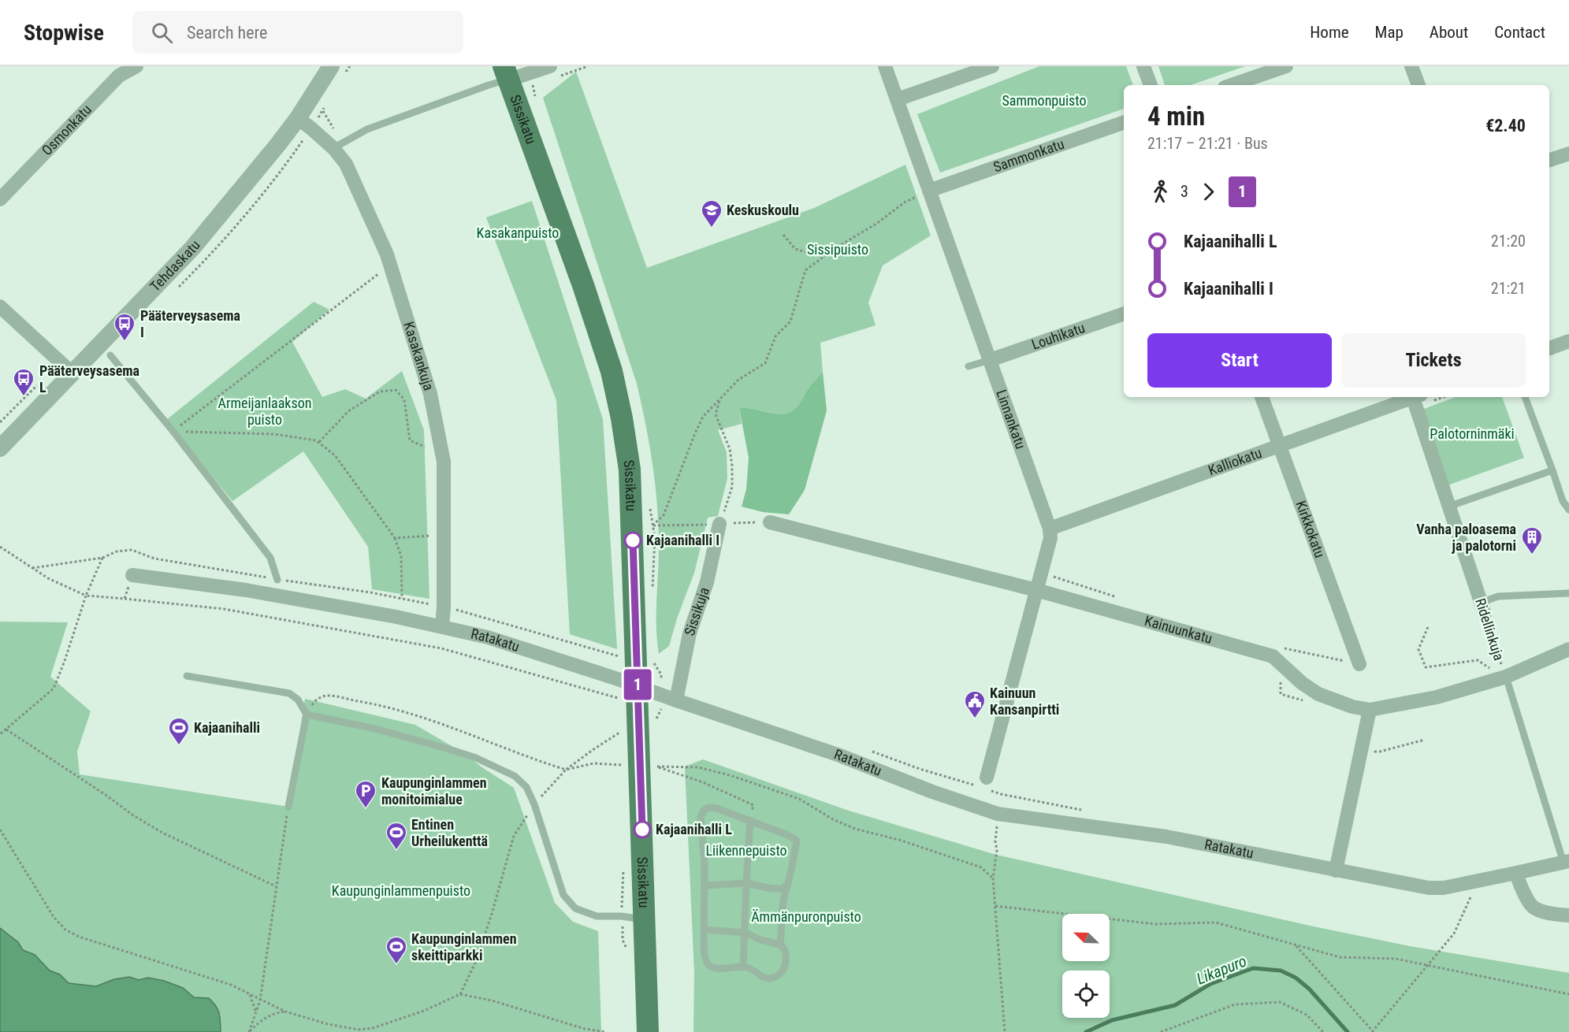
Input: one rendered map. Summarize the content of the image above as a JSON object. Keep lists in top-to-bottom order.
{
  "streets": {
    "main road": ["Sissikatu"],
    "street": [
      "Osmonkatu",
      "Sammonkatu",
      "Tehdaskatu",
      "Louhikatu",
      "Kasakankuja",
      "Linnankatu",
      "Kalliokatu",
      "Kirkkokatu",
      "Sissikuja",
      "Kainuunkatu",
      "Ridellinkuja",
      "Ratakatu"
    ]
  },
  "crossings": [
    ["Sissikatu", "Ratakatu"],
    ["Sammonkatu", "Linnankatu"],
    ["Tehdaskatu", "Kasakankuja"],
    ["Louhikatu", "Linnankatu"],
    ["Kasakankuja", "Ratakatu"],
    ["Linnankatu", "Kalliokatu"],
    ["Linnankatu", "Kainuunkatu"],
    ["Kalliokatu", "Kirkkokatu"],
    ["Sissikuja", "Ratakatu"],
    ["Kainuunkatu", "Ridellinkuja"],
    ["Ridellinkuja", "Ratakatu"]
  ],
  "water": ["Likapuro"],
  "parks": [
    "Sammonpuisto",
    "Kasakanpuisto",
    "Sissipuisto",
    "Armeijanlaakson puisto",
    "Palotorninmäki",
    "Liikennepuisto",
    "Kaupunginlammenpuisto",
    "Ämmänpuronpuisto"
  ],
  "places": {
    "school or university": ["Keskuskoulu"],
    "bus stop": ["Pääterveysasema I", "Pääterveysasema L"],
    "other": ["Kajaanihalli I", "Kajaanihalli L"],
    "building": ["Vanha paloasema ja palotorni"],
    "public building": ["Kainuun Kansanpirtti"],
    "sports": ["Kajaanihalli", "Entinen Urheilukenttä", "Kaupunginlammen skeittiparkki"],
    "parking": ["Kaupunginlammen monitoimialue"]
  },
  "lines": ["bus line 1"],
  "north": "top left",
  "page": {
    "header": "Stopwise",
    "search": "Search here",
    "nav": [
      "Home",
      "Map",
      "About",
      "Contact"
    ],
    "on_map": "1",
    "heading": ["4 min", "21:17 – 21:21 · Bus", "€2.40"],
    "legs": ["3", "1"],
    "list": [
      {
        "name": "Kajaanihalli L",
        "value": "21:20"
      },
      {
        "name": "Kajaanihalli I",
        "value": "21:21"
      }
    ],
    "buttons": ["Start", "Tickets"]
  }
}
